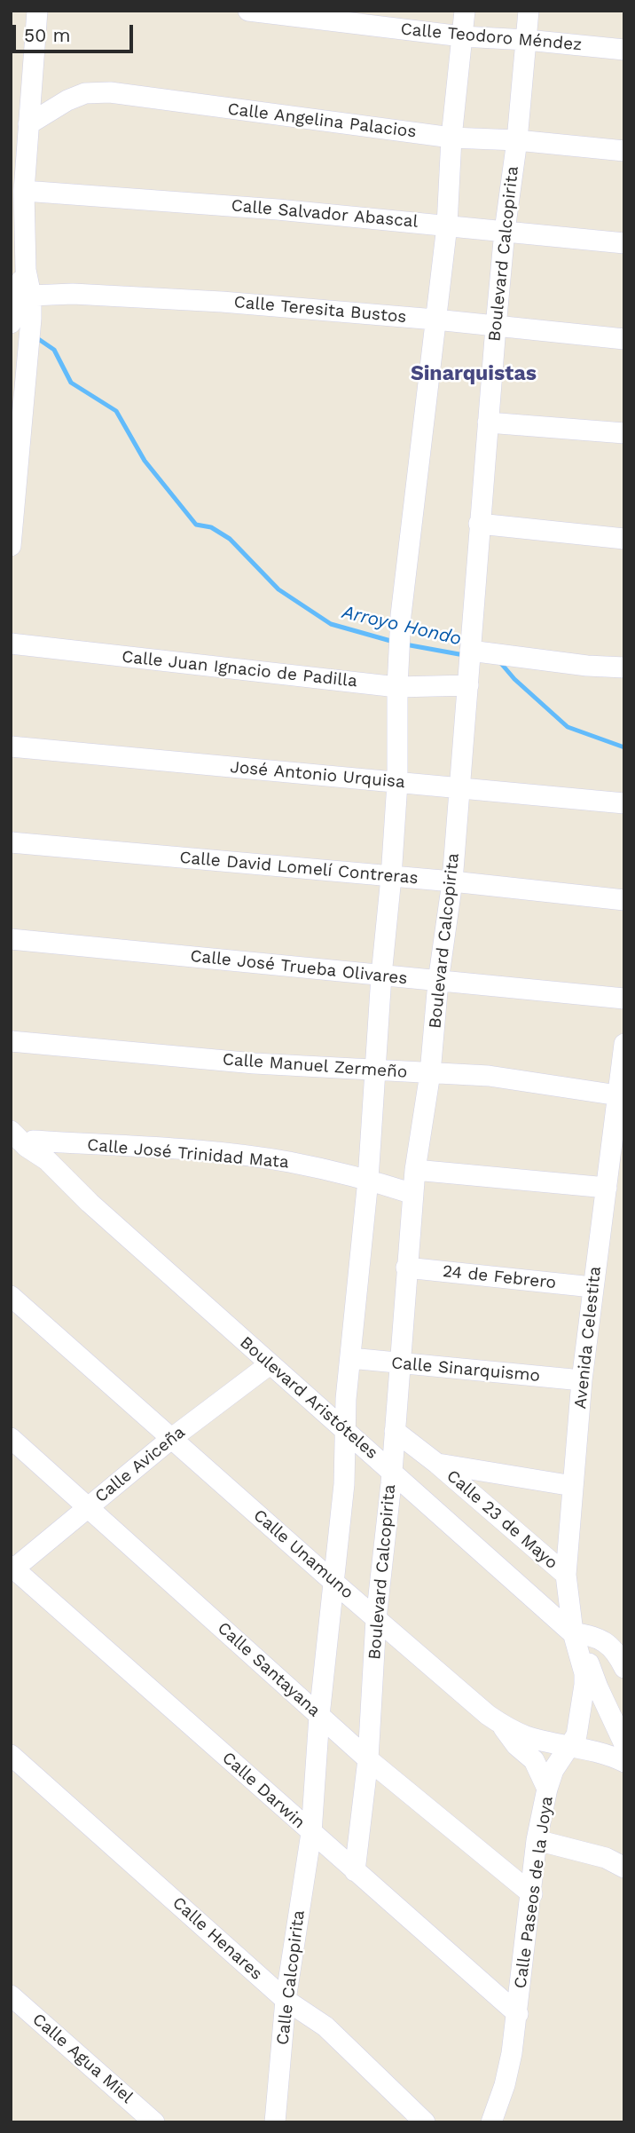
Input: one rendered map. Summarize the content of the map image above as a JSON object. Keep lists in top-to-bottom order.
{
  "streets": {
    "street": [
      "Calle Teodoro Méndez",
      "Calle Angelina Palacios",
      "Calle Salvador Abascal",
      "Boulevard Calcopirita",
      "Calle Teresita Bustos",
      "Calle Juan Ignacio de Padilla",
      "José Antonio Urquisa",
      "Calle David Lomelí Contreras",
      "Calle José Trueba Olivares",
      "Calle Manuel Zermeño",
      "Calle José Trinidad Mata",
      "24 de Febrero",
      "Avenida Celestita",
      "Calle Sinarquismo",
      "Boulevard Aristóteles",
      "Calle Aviceña",
      "Calle 23 de Mayo",
      "Calle Unamuno",
      "Calle Santayana",
      "Calle Darwin",
      "Calle Paseos de la Joya",
      "Calle Henares",
      "Calle Calcopirita",
      "Calle Agua Miel"
    ]
  },
  "crossings": [
    ["Calle Teodoro Méndez", "Boulevard Calcopirita"],
    ["Calle Angelina Palacios", "Boulevard Calcopirita"],
    ["Calle Salvador Abascal", "Boulevard Calcopirita"],
    ["Boulevard Calcopirita", "Calle Teresita Bustos"],
    ["Boulevard Calcopirita", "Calle Juan Ignacio de Padilla"],
    ["Boulevard Calcopirita", "José Antonio Urquisa"],
    ["Boulevard Calcopirita", "Calle David Lomelí Contreras"],
    ["Boulevard Calcopirita", "Calle José Trueba Olivares"],
    ["Boulevard Calcopirita", "Calle Manuel Zermeño"],
    ["Boulevard Calcopirita", "Calle José Trinidad Mata"],
    ["Boulevard Calcopirita", "24 de Febrero"],
    ["Boulevard Calcopirita", "Calle Sinarquismo"],
    ["Boulevard Calcopirita", "Boulevard Aristóteles"],
    ["Boulevard Calcopirita", "Calle 23 de Mayo"],
    ["Boulevard Calcopirita", "Calle Unamuno"],
    ["Boulevard Calcopirita", "Calle Santayana"],
    ["Boulevard Calcopirita", "Calle Darwin"],
    ["Calle Manuel Zermeño", "Avenida Celestita"],
    ["Calle José Trinidad Mata", "Boulevard Aristóteles"],
    ["24 de Febrero", "Avenida Celestita"],
    ["Avenida Celestita", "Calle Sinarquismo"],
    ["Avenida Celestita", "Boulevard Aristóteles"],
    ["Avenida Celestita", "Calle 23 de Mayo"],
    ["Avenida Celestita", "Calle Paseos de la Joya"],
    ["Boulevard Aristóteles", "Calle Aviceña"],
    ["Boulevard Aristóteles", "Calle Paseos de la Joya"],
    ["Calle Aviceña", "Calle Unamuno"],
    ["Calle Aviceña", "Calle Santayana"],
    ["Calle Aviceña", "Calle Darwin"],
    ["Calle Unamuno", "Calle Paseos de la Joya"],
    ["Calle Santayana", "Calle Paseos de la Joya"],
    ["Calle Darwin", "Calle Paseos de la Joya"],
    ["Calle Darwin", "Calle Calcopirita"],
    ["Calle Henares", "Calle Calcopirita"]
  ],
  "districts": ["Sinarquistas"],
  "water": ["Arroyo Hondo"],
  "scale_bar": "50 m"
}
